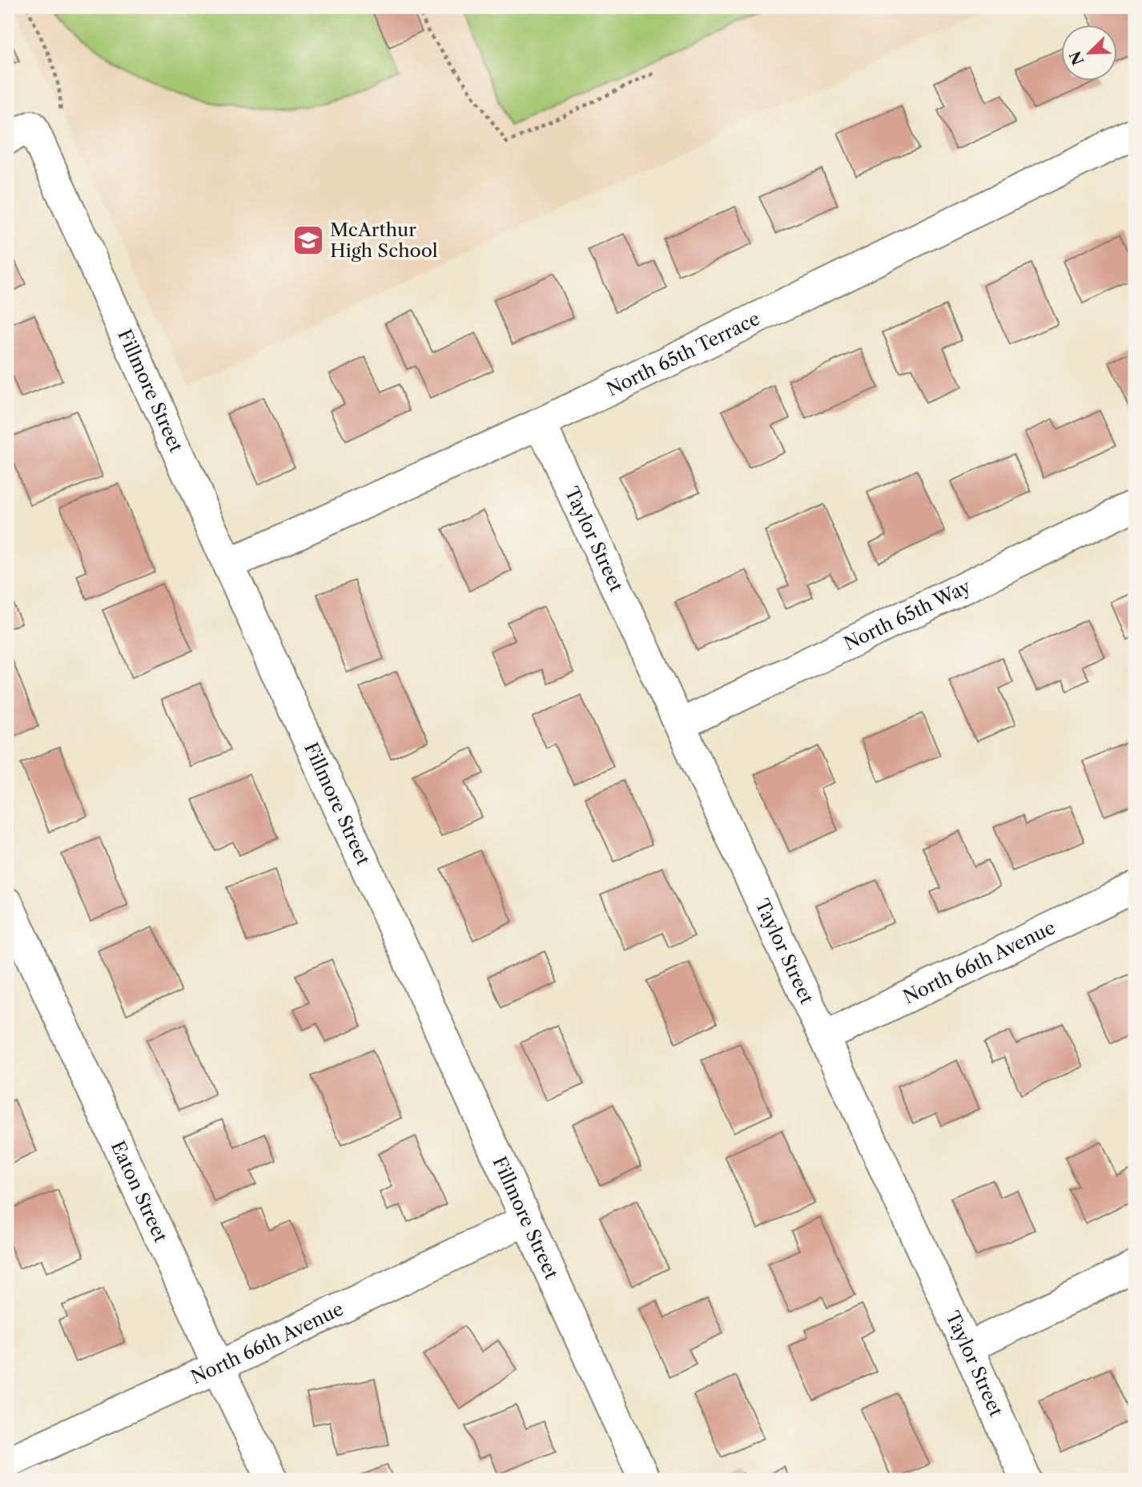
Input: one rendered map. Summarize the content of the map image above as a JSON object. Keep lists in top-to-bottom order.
{
  "streets": {
    "street": [
      "North 65th Terrace",
      "Fillmore Street",
      "Taylor Street",
      "North 65th Way",
      "North 66th Avenue",
      "Eaton Street"
    ]
  },
  "crossings": [
    ["North 65th Terrace", "Fillmore Street"],
    ["North 65th Terrace", "Taylor Street"],
    ["Fillmore Street", "North 66th Avenue"],
    ["Taylor Street", "North 65th Way"],
    ["Taylor Street", "North 66th Avenue"],
    ["North 66th Avenue", "Eaton Street"]
  ],
  "places": {
    "school or university": ["McArthur High School"]
  },
  "north": "bottom left"
}
